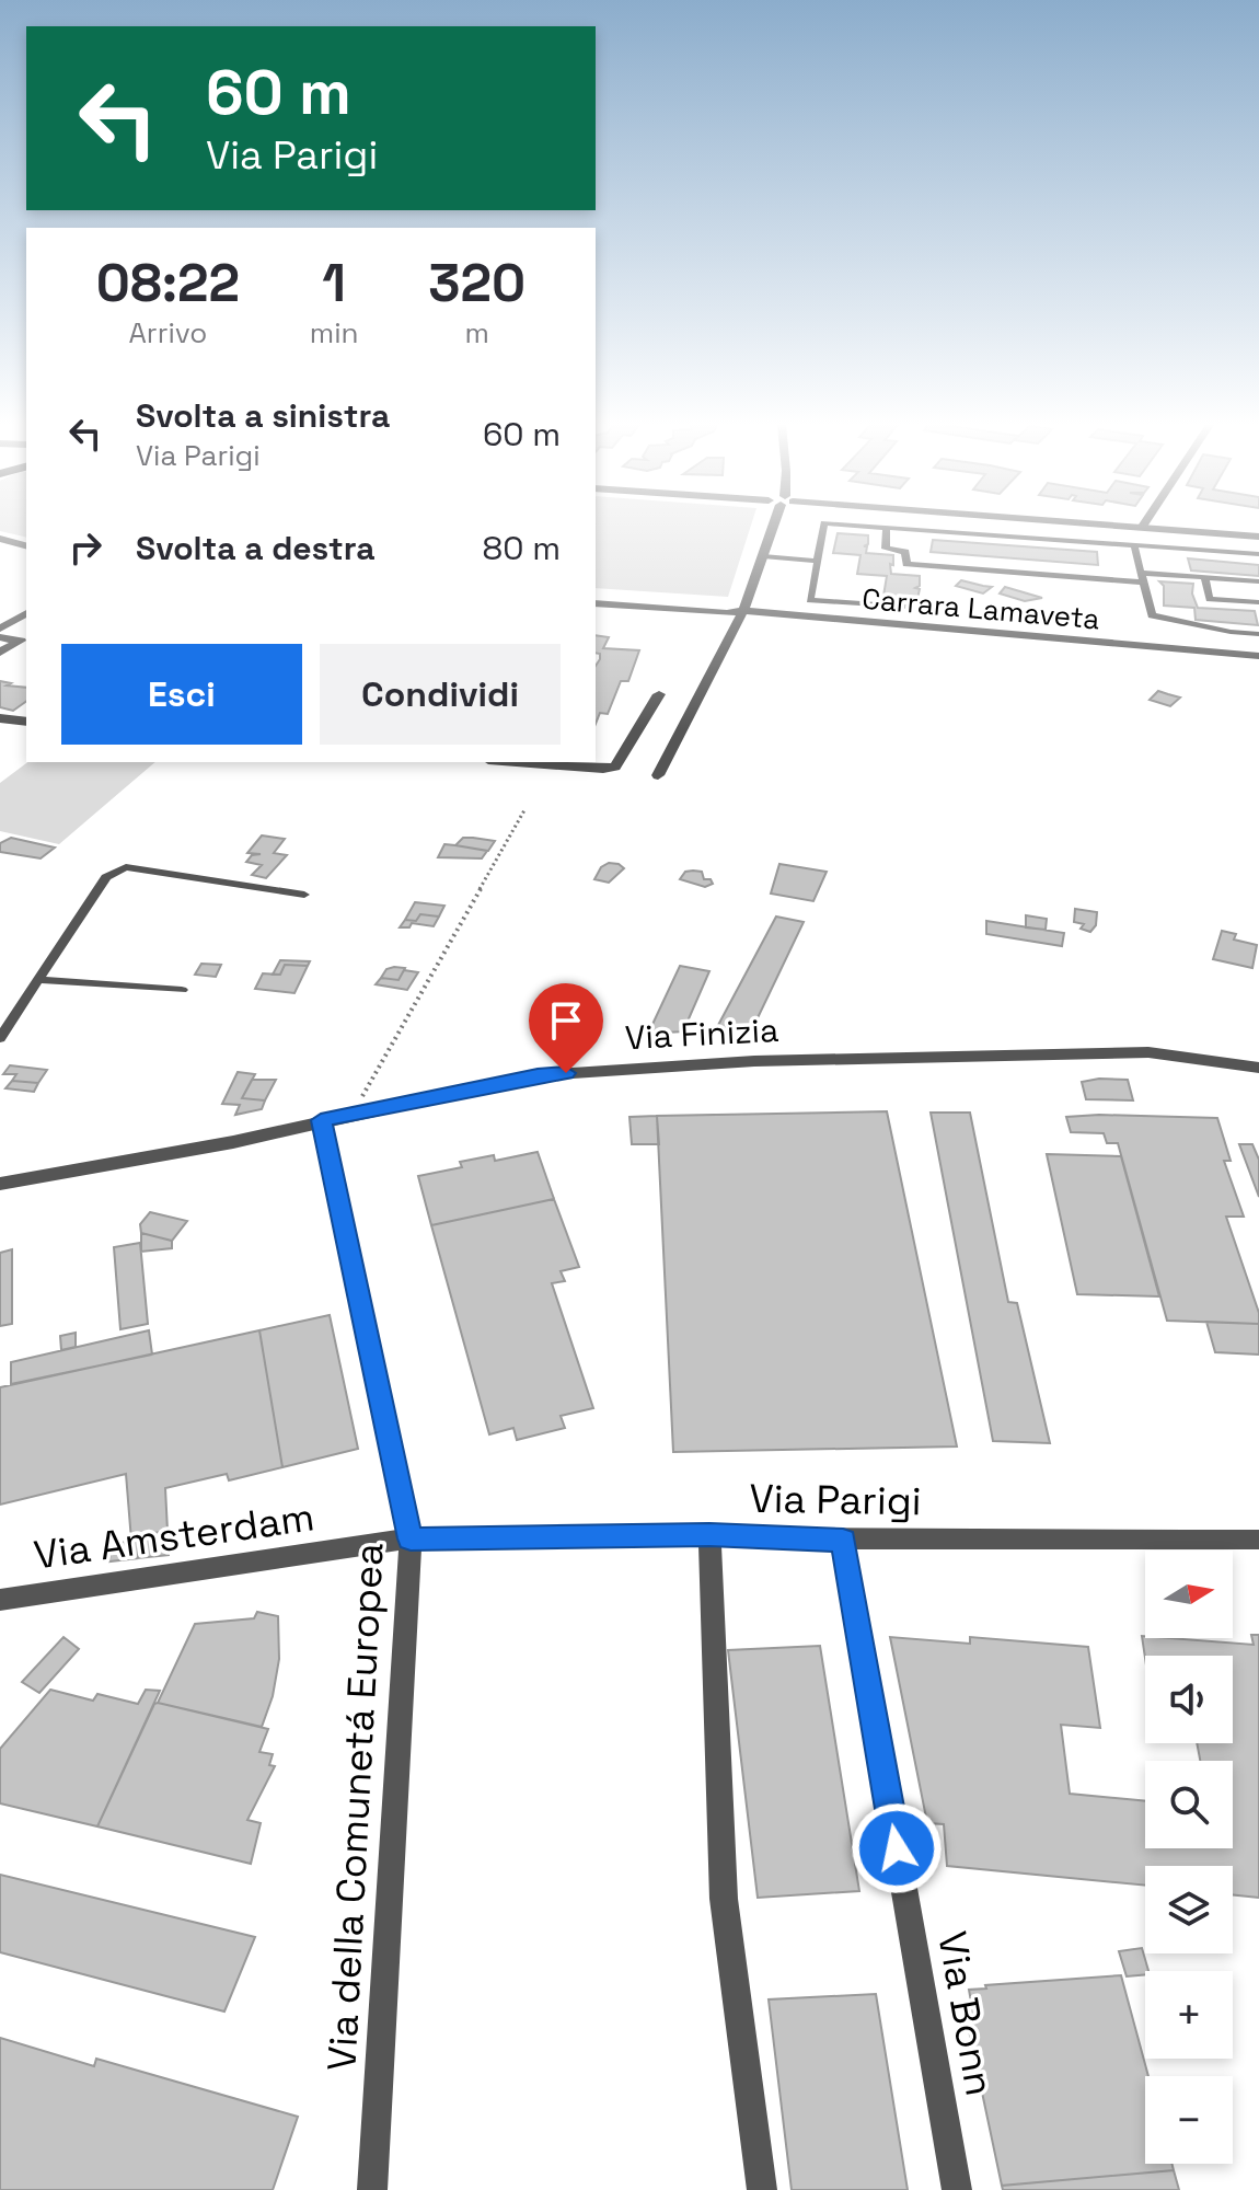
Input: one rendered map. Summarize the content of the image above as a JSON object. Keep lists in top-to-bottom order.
{
  "streets": {
    "street": [
      "Carrara Lamaveta",
      "Via Finizia",
      "Via Parigi",
      "Via Amsterdam",
      "Via della Comunetá Europea",
      "Via Bonn"
    ]
  },
  "crossings": [
    ["Via Finizia", "Via della Comunetá Europea"],
    ["Via Parigi", "Via Amsterdam"],
    ["Via Parigi", "Via della Comunetá Europea"],
    ["Via Parigi", "Via Bonn"],
    ["Via Amsterdam", "Via della Comunetá Europea"]
  ],
  "north": "right",
  "page": {
    "turn": ["60 m", "Via Parigi"],
    "eta": [
      "08:22",
      "Arrivo",
      "1",
      "min",
      "320",
      "m"
    ],
    "list": [
      {
        "name": "Svolta a sinistra",
        "note": "Via Parigi",
        "value": "60 m"
      },
      {
        "name": "Svolta a destra",
        "value": "80 m"
      }
    ],
    "buttons": ["Esci", "Condividi"],
    "map_buttons": ["+", "−"]
  }
}
